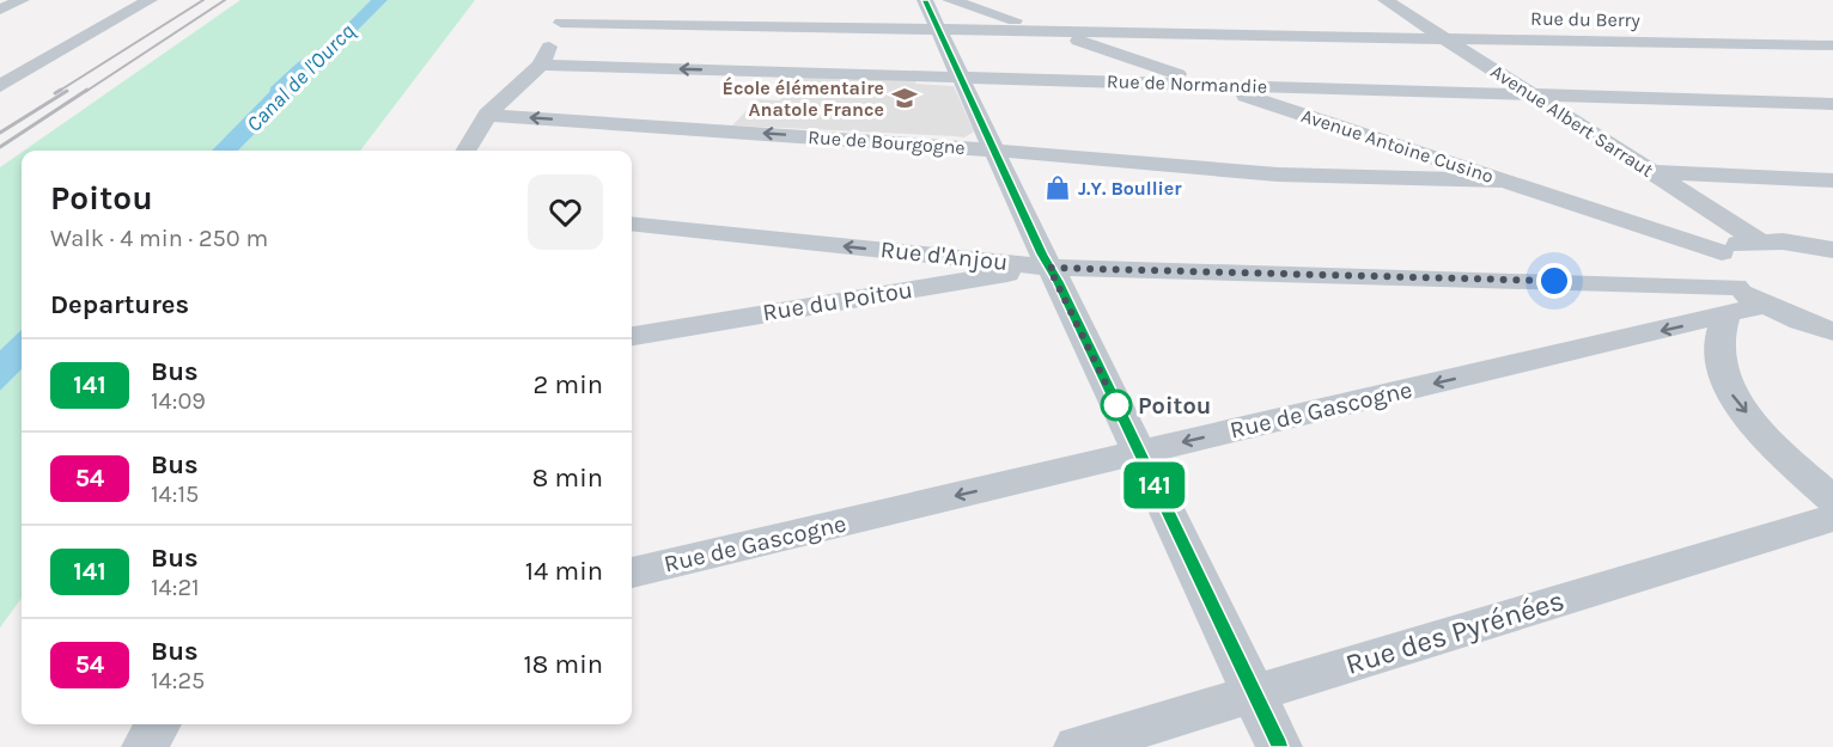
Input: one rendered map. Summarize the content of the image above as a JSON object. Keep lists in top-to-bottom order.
{
  "streets": {
    "street": [
      "Rue du Berry",
      "Rue de Normandie",
      "Avenue Albert Sarraut",
      "Rue de Bourgogne",
      "Avenue Antoine Cusino",
      "Rue d'Anjou",
      "Rue du Poitou",
      "Rue de Gascogne",
      "Rue des Pyrénées"
    ]
  },
  "crossings": [
    ["Rue du Berry", "Avenue Albert Sarraut"],
    ["Rue du Berry", "Avenue Antoine Cusino"],
    ["Rue de Normandie", "Avenue Albert Sarraut"],
    ["Rue de Normandie", "Avenue Antoine Cusino"],
    ["Rue de Bourgogne", "Avenue Antoine Cusino"],
    ["Rue d'Anjou", "Rue du Poitou"],
    ["Rue d'Anjou", "Rue de Gascogne"]
  ],
  "one_way": ["Rue de Bourgogne", "Rue d'Anjou", "Rue de Gascogne"],
  "water": ["Canal de l'Ourcq"],
  "places": {
    "school or university": ["École élémentaire Anatole France"],
    "shop": ["J.Y. Boullier"],
    "other": ["Poitou"]
  },
  "lines": ["bus line 141"],
  "page": {
    "on_map": "141",
    "heading": [
      ["Poitou", "Walk · 4 min · 250 m"],
      "Departures"
    ],
    "list": [
      {
        "mark": "141",
        "name": "Bus",
        "note": "14:09",
        "value": "2 min"
      },
      {
        "mark": "54",
        "name": "Bus",
        "note": "14:15",
        "value": "8 min"
      },
      {
        "mark": "141",
        "name": "Bus",
        "note": "14:21",
        "value": "14 min"
      },
      {
        "mark": "54",
        "name": "Bus",
        "note": "14:25",
        "value": "18 min"
      }
    ]
  }
}
